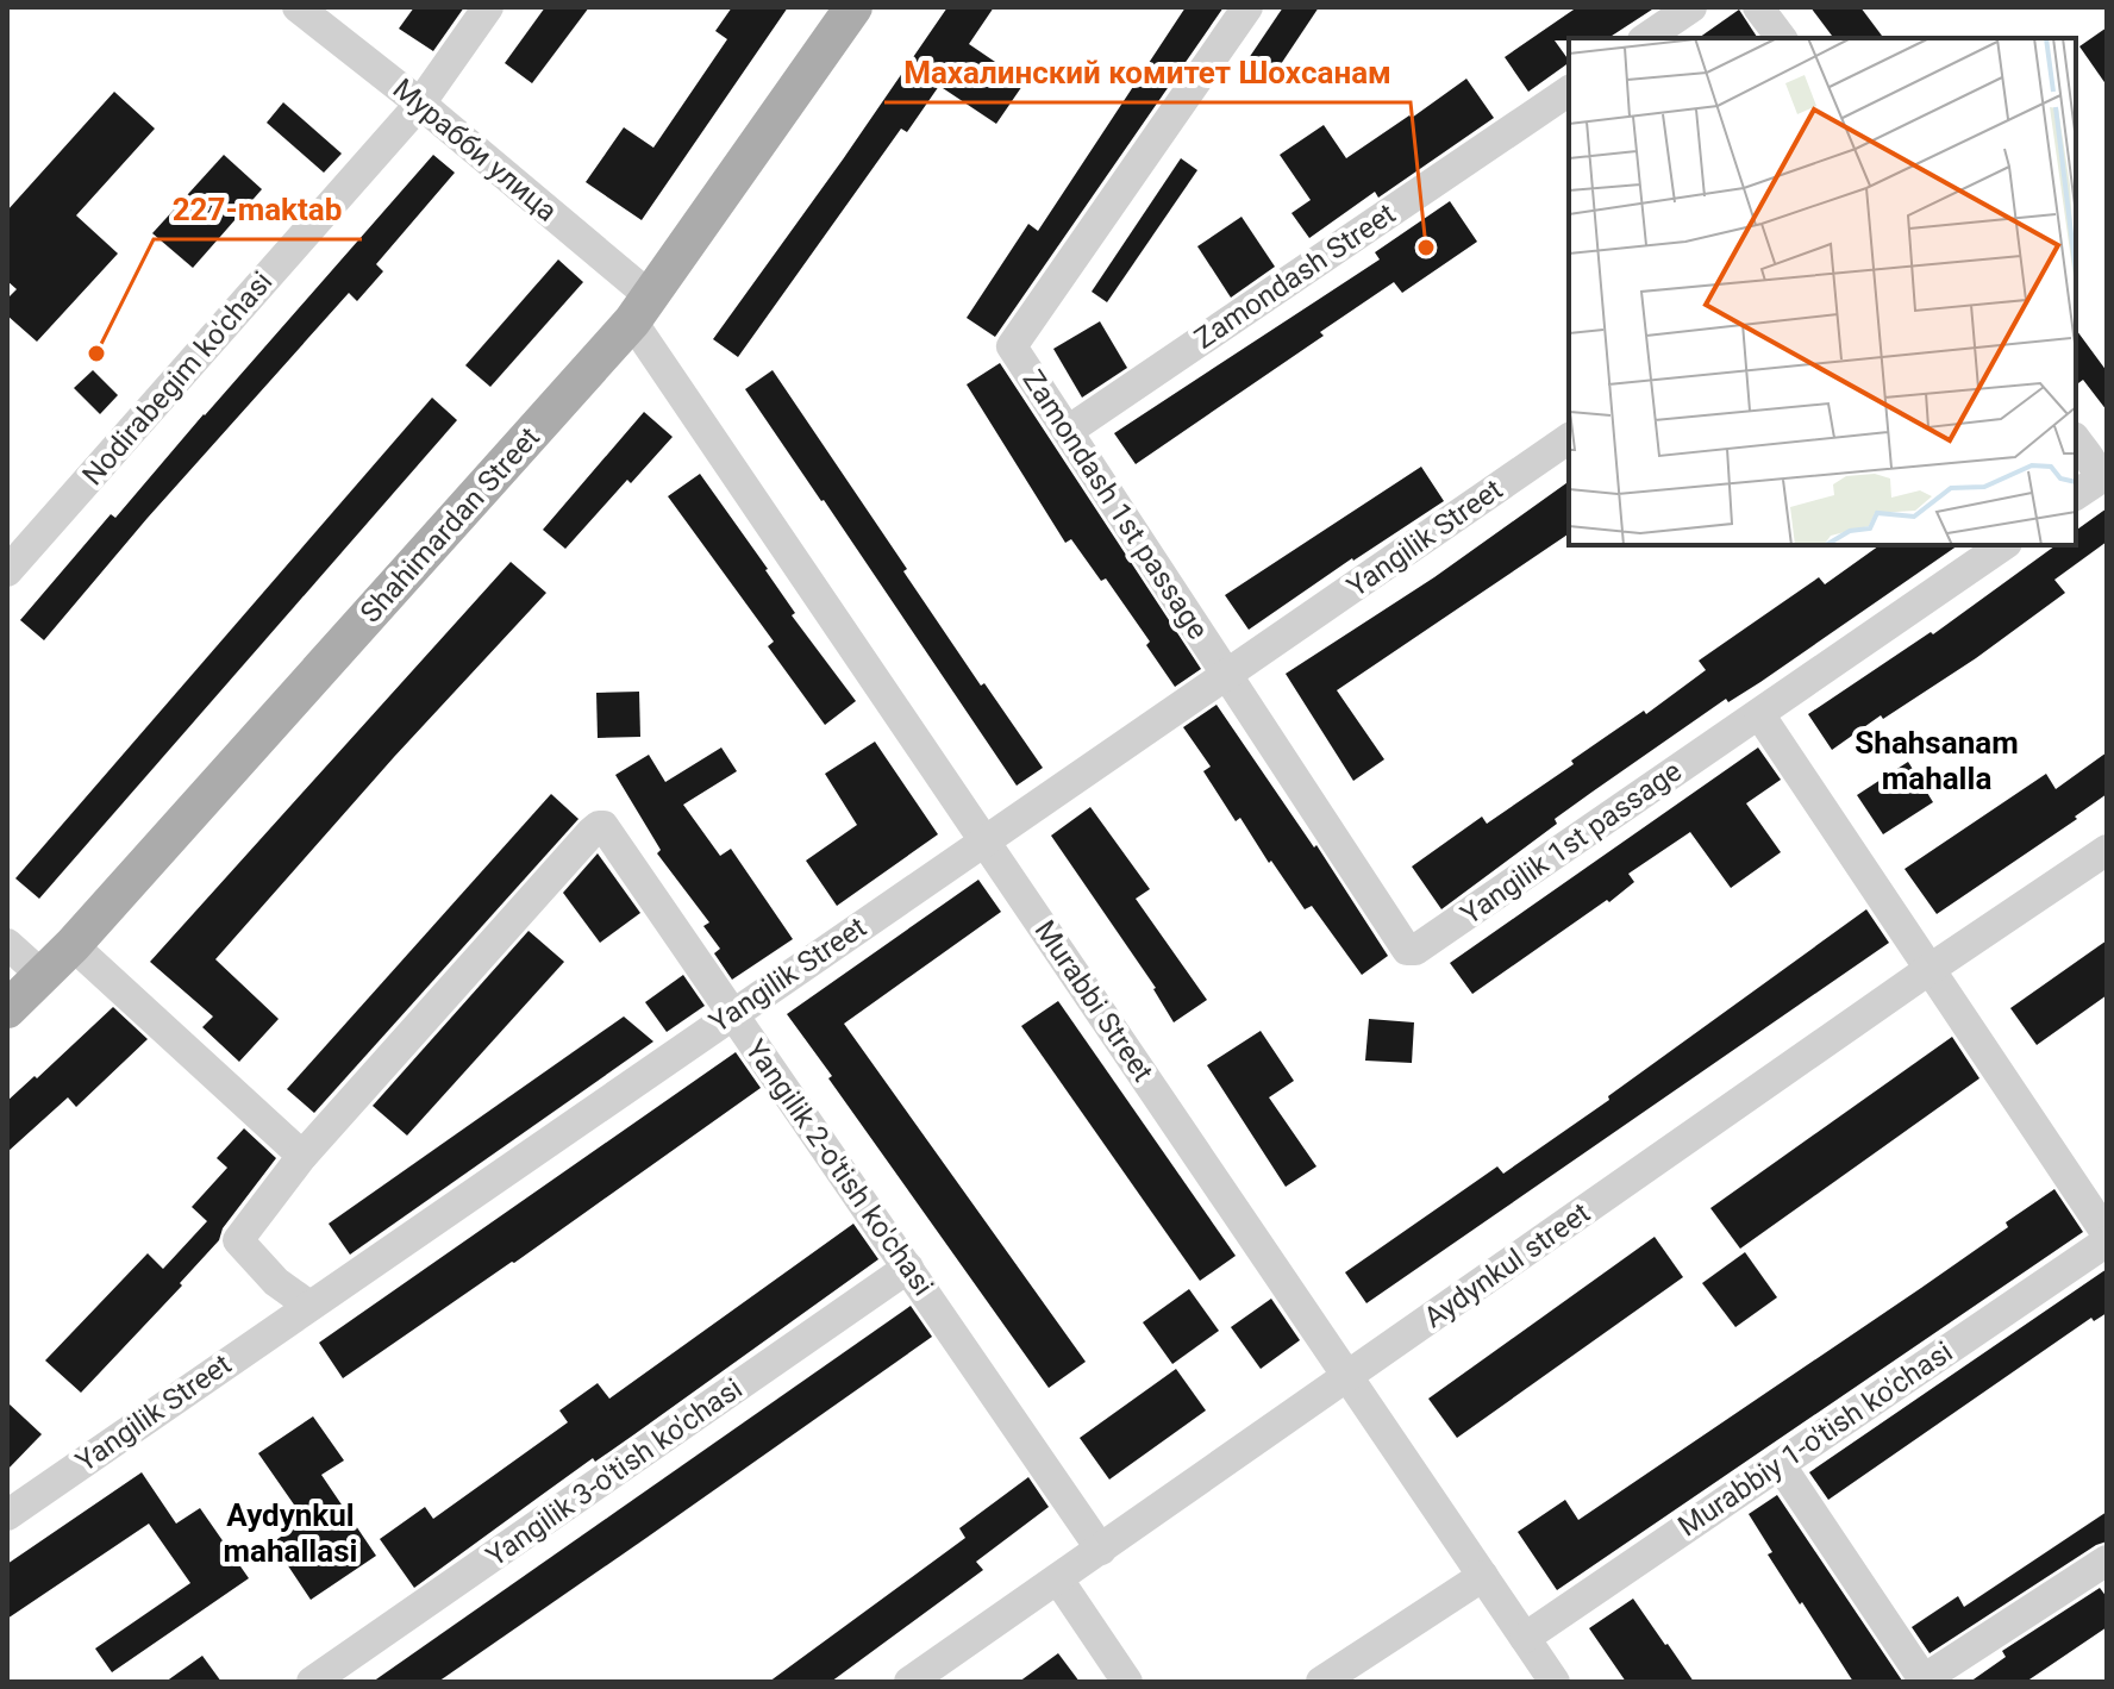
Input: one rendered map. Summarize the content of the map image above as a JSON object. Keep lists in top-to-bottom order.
{
  "streets": {
    "main road": ["Shahimardan Street"],
    "street": [
      "Мурабби улица",
      "Zamоndash Street",
      "Nodirabegim ko'chasi",
      "Zamondash 1st passage",
      "Yangilik Street",
      "Yangilik 1st passage",
      "Murabbi Street",
      "Yangilik 2-o'tish ko'chasi",
      "Aydynkul street",
      "Murabbiy 1-o'tish ko'chasi",
      "Yangilik 3-o'tish ko'chasi"
    ]
  },
  "crossings": [
    ["Мурабби улица", "Nodirabegim ko'chasi"],
    ["Мурабби улица", "Shahimardan Street"],
    ["Мурабби улица", "Murabbi Street"],
    ["Zamоndash Street", "Zamondash 1st passage"],
    ["Zamondash 1st passage", "Yangilik Street"],
    ["Zamondash 1st passage", "Yangilik 1st passage"],
    ["Shahimardan Street", "Murabbi Street"],
    ["Yangilik Street", "Yangilik 1st passage"],
    ["Yangilik Street", "Murabbi Street"],
    ["Yangilik Street", "Yangilik 2-o'tish ko'chasi"],
    ["Murabbi Street", "Aydynkul street"],
    ["Murabbi Street", "Murabbiy 1-o'tish ko'chasi"],
    ["Yangilik 2-o'tish ko'chasi", "Aydynkul street"],
    ["Yangilik 2-o'tish ko'chasi", "Yangilik 3-o'tish ko'chasi"]
  ],
  "districts": ["Shahsanam mahalla", "Aydynkul mahallasi"],
  "places": ["Махалинский комитет Шохcанам", "227-maktab"]
}
